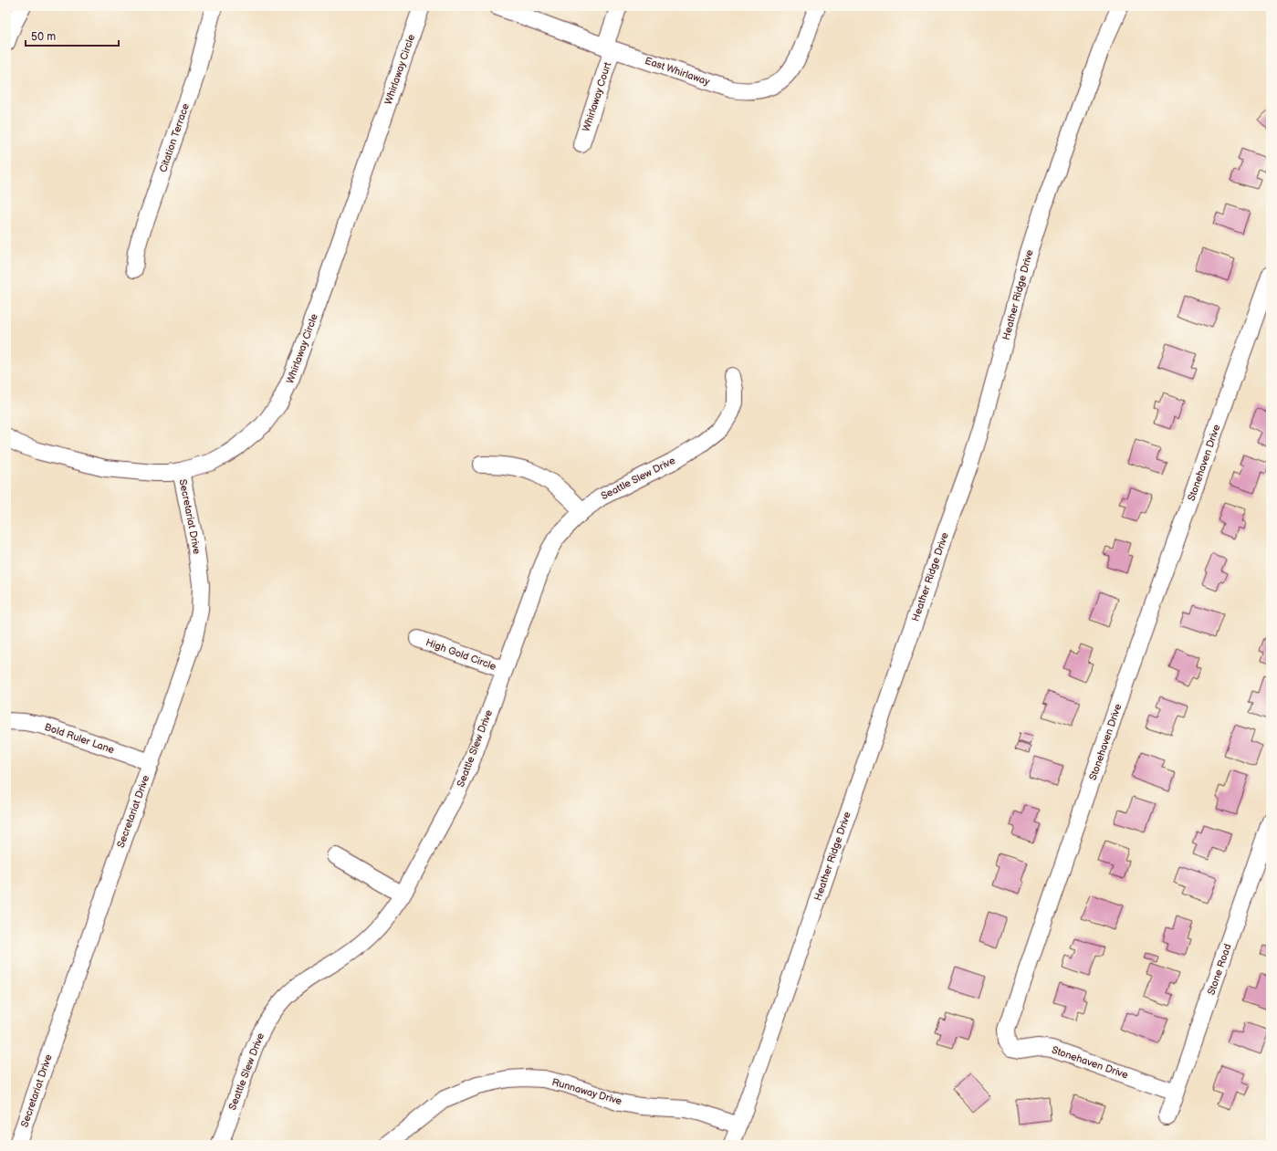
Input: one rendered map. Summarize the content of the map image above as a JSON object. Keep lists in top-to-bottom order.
{
  "streets": {
    "street": [
      "Whirlaway Circle",
      "East Whirlaway",
      "Whirlaway Court",
      "Citation Terrace",
      "Heather Ridge Drive",
      "Stonehaven Drive",
      "Seattle Slew Drive",
      "Secretariat Drive",
      "High Gold Circle",
      "Bold Ruler Lane",
      "Stone Road",
      "Runnaway Drive"
    ]
  },
  "crossings": [
    ["Whirlaway Circle", "Secretariat Drive"],
    ["East Whirlaway", "Whirlaway Court"],
    ["Heather Ridge Drive", "Runnaway Drive"],
    ["Stonehaven Drive", "Stone Road"],
    ["Seattle Slew Drive", "High Gold Circle"],
    ["Secretariat Drive", "Bold Ruler Lane"]
  ],
  "scale_bar": "50 m"
}
